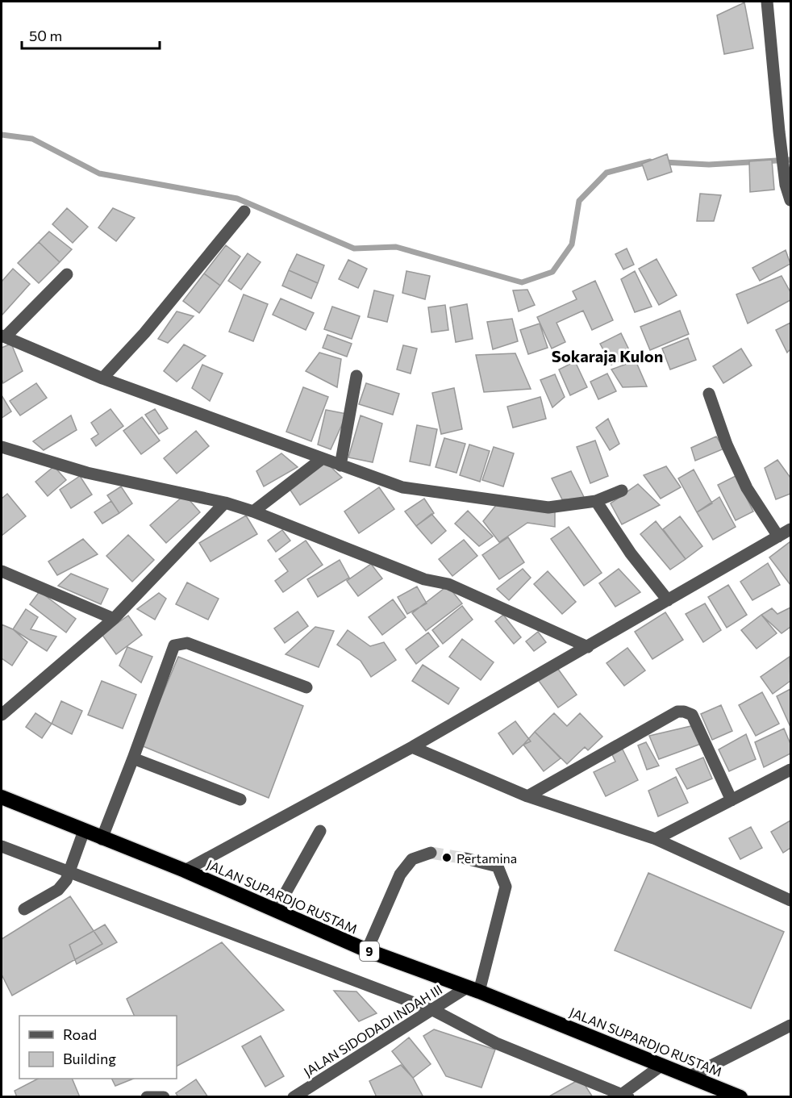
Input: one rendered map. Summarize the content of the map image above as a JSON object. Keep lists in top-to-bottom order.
{
  "streets": {
    "highway": ["JALAN SUPARDJO RUSTAM", "9"],
    "street": ["JALAN SIDODADI INDAH III"]
  },
  "crossings": [
    ["JALAN SUPARDJO RUSTAM", "JALAN SIDODADI INDAH III"]
  ],
  "districts": ["Sokaraja Kulon"],
  "places": ["Pertamina"],
  "legend": ["Road", "Building"],
  "scale_bar": "50 m"
}
